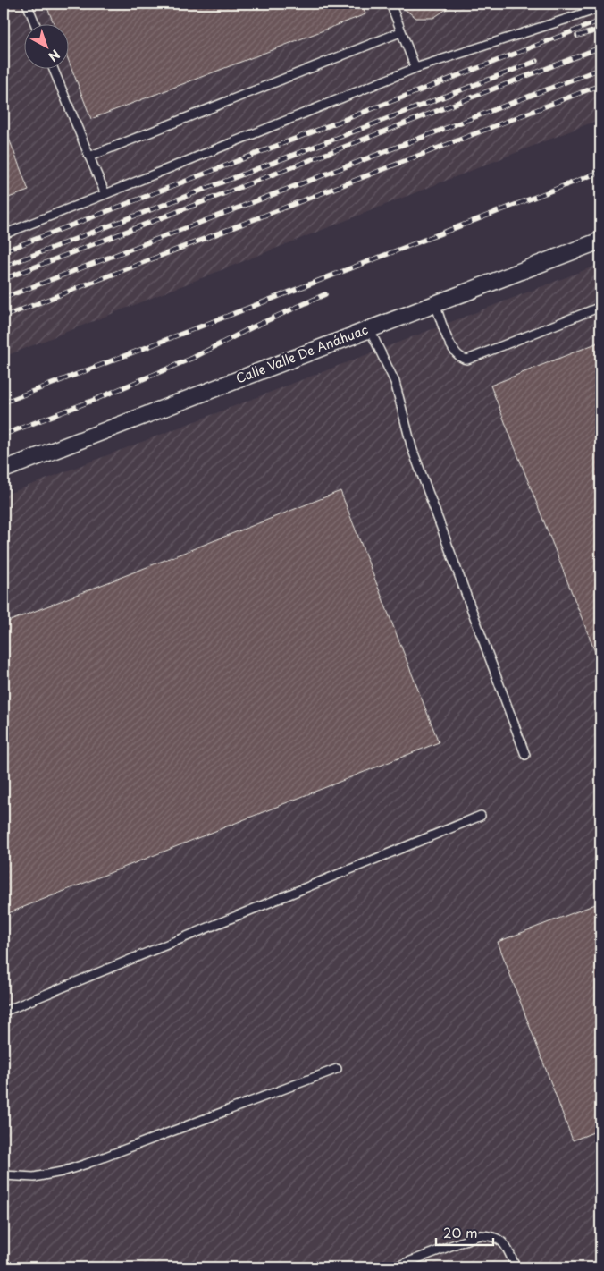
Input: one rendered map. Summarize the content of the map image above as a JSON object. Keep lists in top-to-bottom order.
{
  "streets": {
    "street": ["Calle Valle De Anáhuac"]
  },
  "scale_bar": "20 m",
  "north": "bottom right"
}
